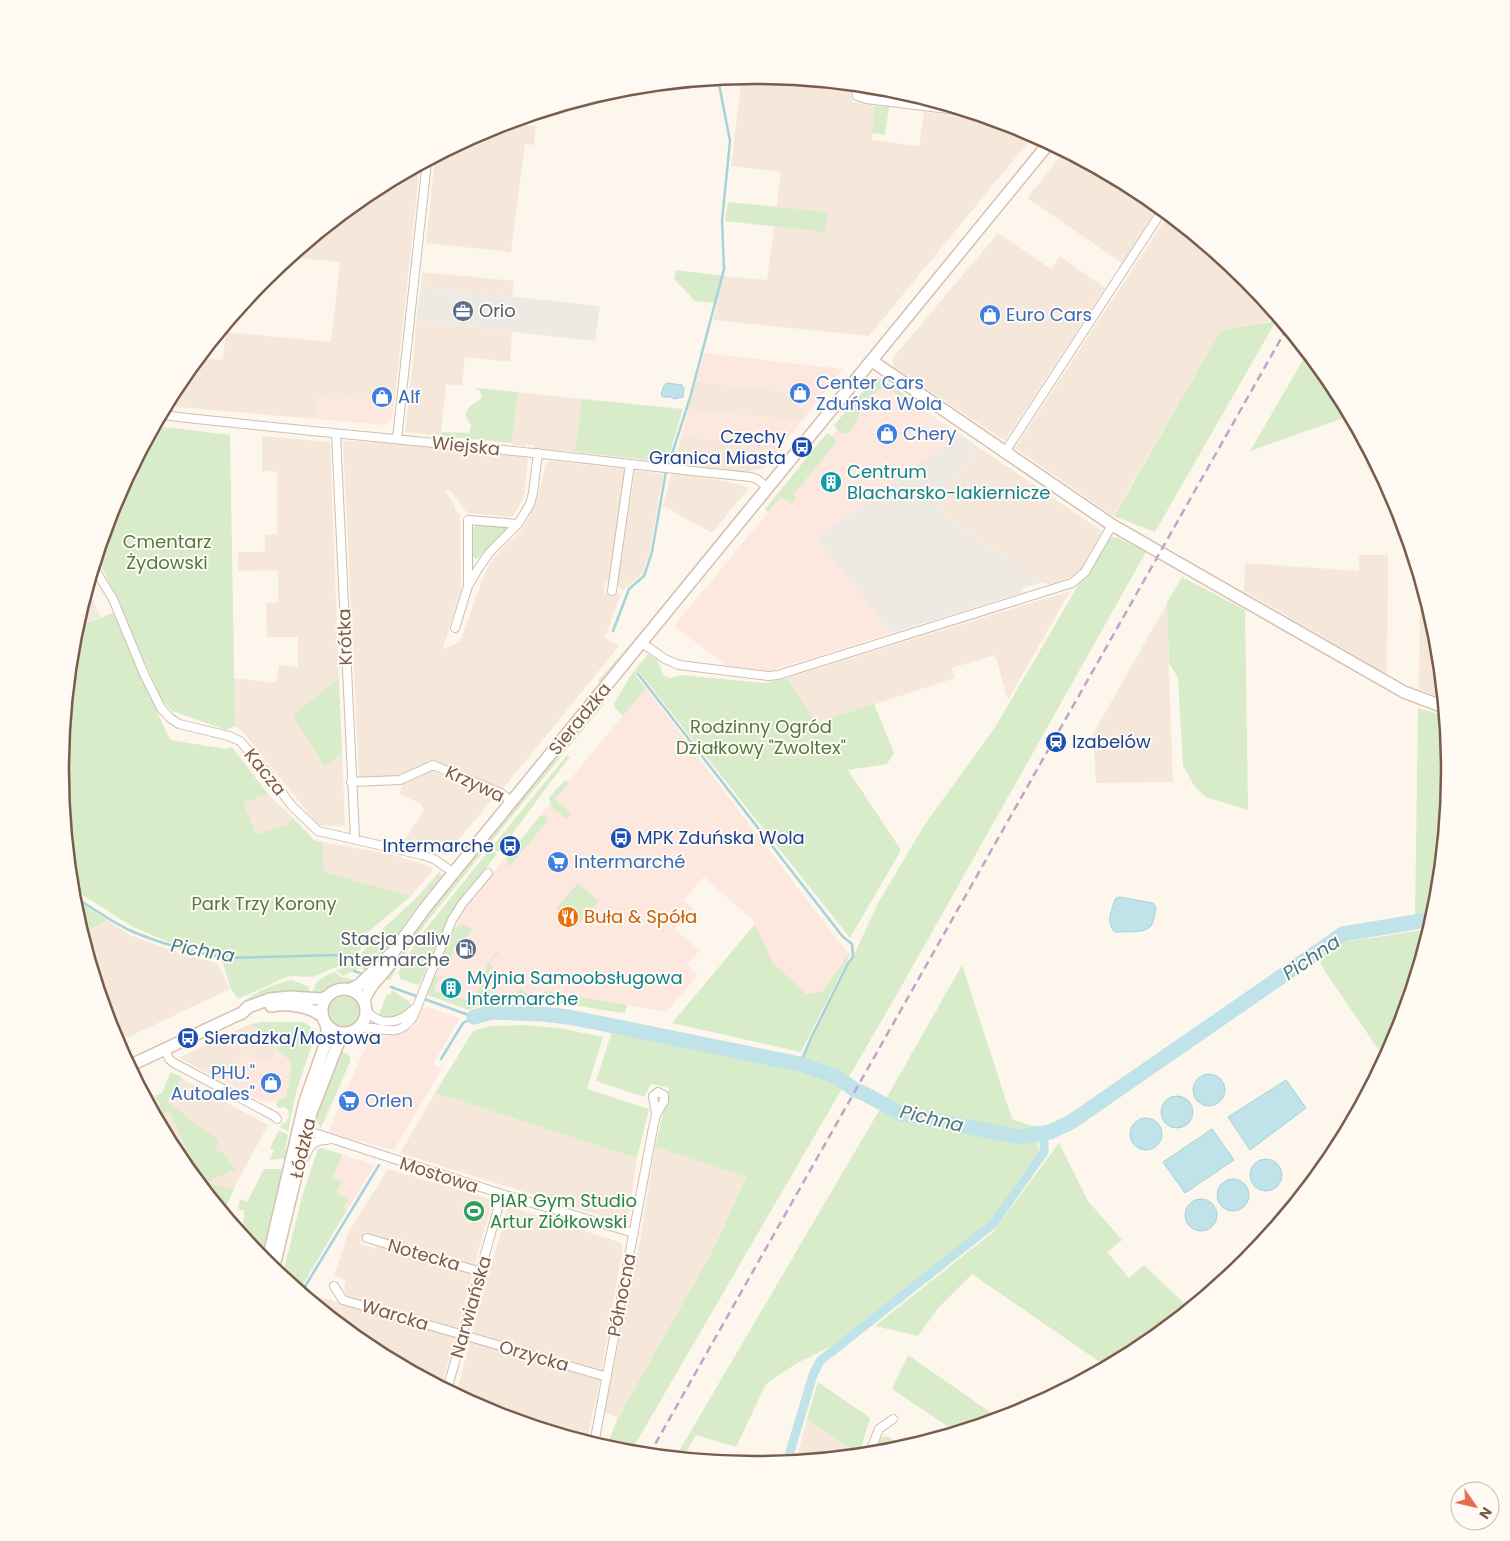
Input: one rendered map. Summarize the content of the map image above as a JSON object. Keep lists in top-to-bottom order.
{
  "streets": {
    "main road": ["Sieradzka", "Łódzka"],
    "street": [
      "Wiejska",
      "Krótka",
      "Kacza",
      "Krzywa",
      "Mostowa",
      "Notecka",
      "Północna",
      "Narwiańska",
      "Warcka",
      "Orzycka"
    ]
  },
  "crossings": [
    ["Wiejska", "Krótka"],
    ["Wiejska", "Sieradzka"],
    ["Krótka", "Kacza"],
    ["Krótka", "Krzywa"],
    ["Sieradzka", "Kacza"],
    ["Sieradzka", "Krzywa"],
    ["Sieradzka", "Łódzka"],
    ["Łódzka", "Mostowa"],
    ["Mostowa", "Północna"],
    ["Mostowa", "Narwiańska"],
    ["Notecka", "Narwiańska"],
    ["Północna", "Orzycka"],
    ["Narwiańska", "Warcka"],
    ["Narwiańska", "Orzycka"],
    ["Warcka", "Orzycka"]
  ],
  "water": ["Pichna"],
  "parks": ["Cmentarz Żydowski", "Rodzinny Ogród Działkowy \"Zwoltex\"", "Park Trzy Korony"],
  "places": {
    "office": ["Orio"],
    "shop": [
      "Euro Cars",
      "Center Cars Zduńska Wola",
      "Alf",
      "Chery",
      "PHU.\" Autoales\""
    ],
    "bus stop": [
      "Czechy Granica Miasta",
      "MPK Zduńska Wola",
      "Intermarche",
      "Sieradzka/Mostowa"
    ],
    "building": ["Centrum Blacharsko-lakiernicze", "Myjnia Samoobsługowa Intermarche"],
    "station": ["Izabelów"],
    "supermarket": ["Intermarché", "Orlen"],
    "restaurant": ["Buła & Spóła"],
    "fuel station": ["Stacja paliw Intermarche"],
    "sports": ["PIAR Gym Studio Artur Ziółkowski"]
  },
  "north": "bottom right"
}
